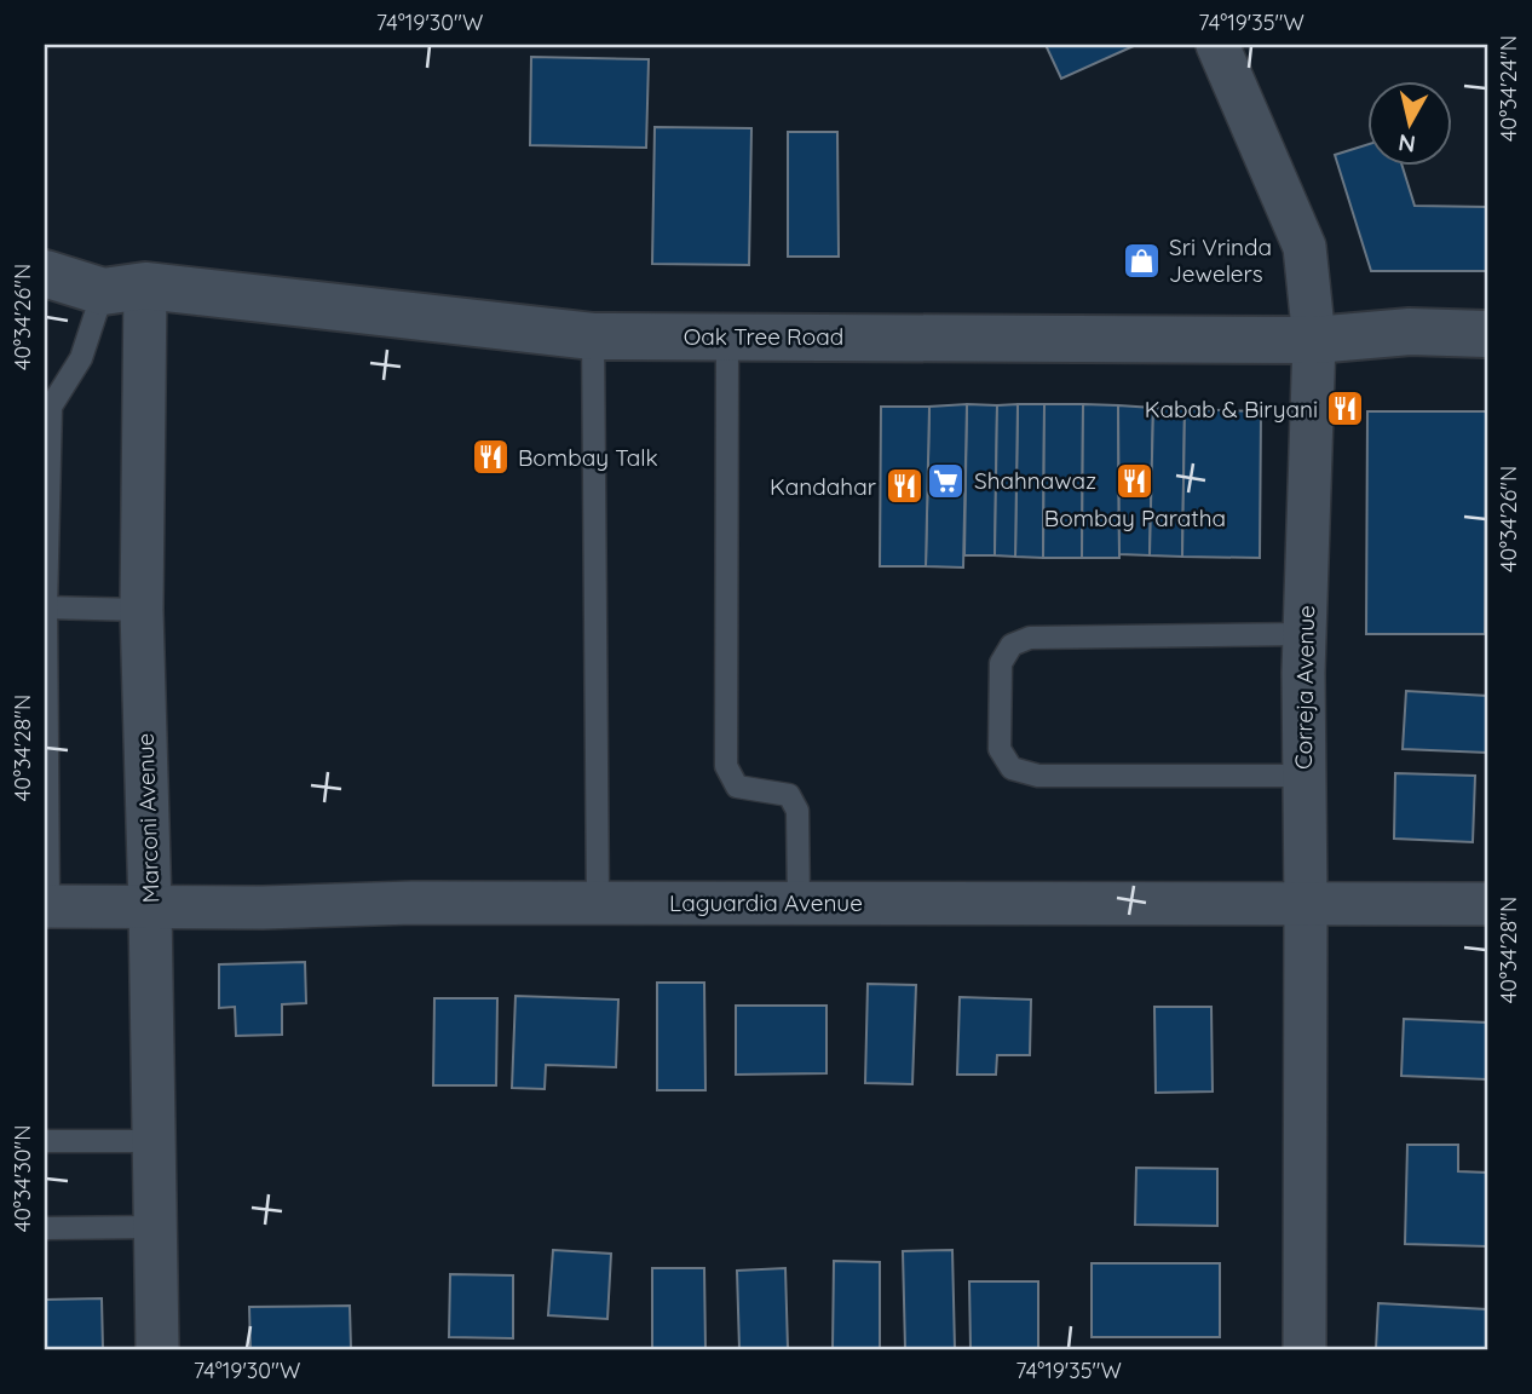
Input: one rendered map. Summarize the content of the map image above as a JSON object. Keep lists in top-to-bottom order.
{
  "streets": {
    "street": [
      "Oak Tree Road",
      "Correja Avenue",
      "Marconi Avenue",
      "Laguardia Avenue"
    ]
  },
  "crossings": [
    ["Oak Tree Road", "Correja Avenue"],
    ["Oak Tree Road", "Marconi Avenue"],
    ["Correja Avenue", "Laguardia Avenue"],
    ["Marconi Avenue", "Laguardia Avenue"]
  ],
  "places": {
    "shop": ["Sri Vrinda Jewelers"],
    "restaurant": [
      "Kabab & Biryani",
      "Bombay Talk",
      "Bombay Paratha",
      "Kandahar"
    ],
    "supermarket": ["Shahnawaz"]
  },
  "north": "bottom",
  "coordinates": [
    "74°19'30\"W",
    "74°19'35\"W",
    "40°34'24\"N",
    "40°34'26\"N",
    "40°34'28\"N",
    "40°34'30\"N"
  ]
}
